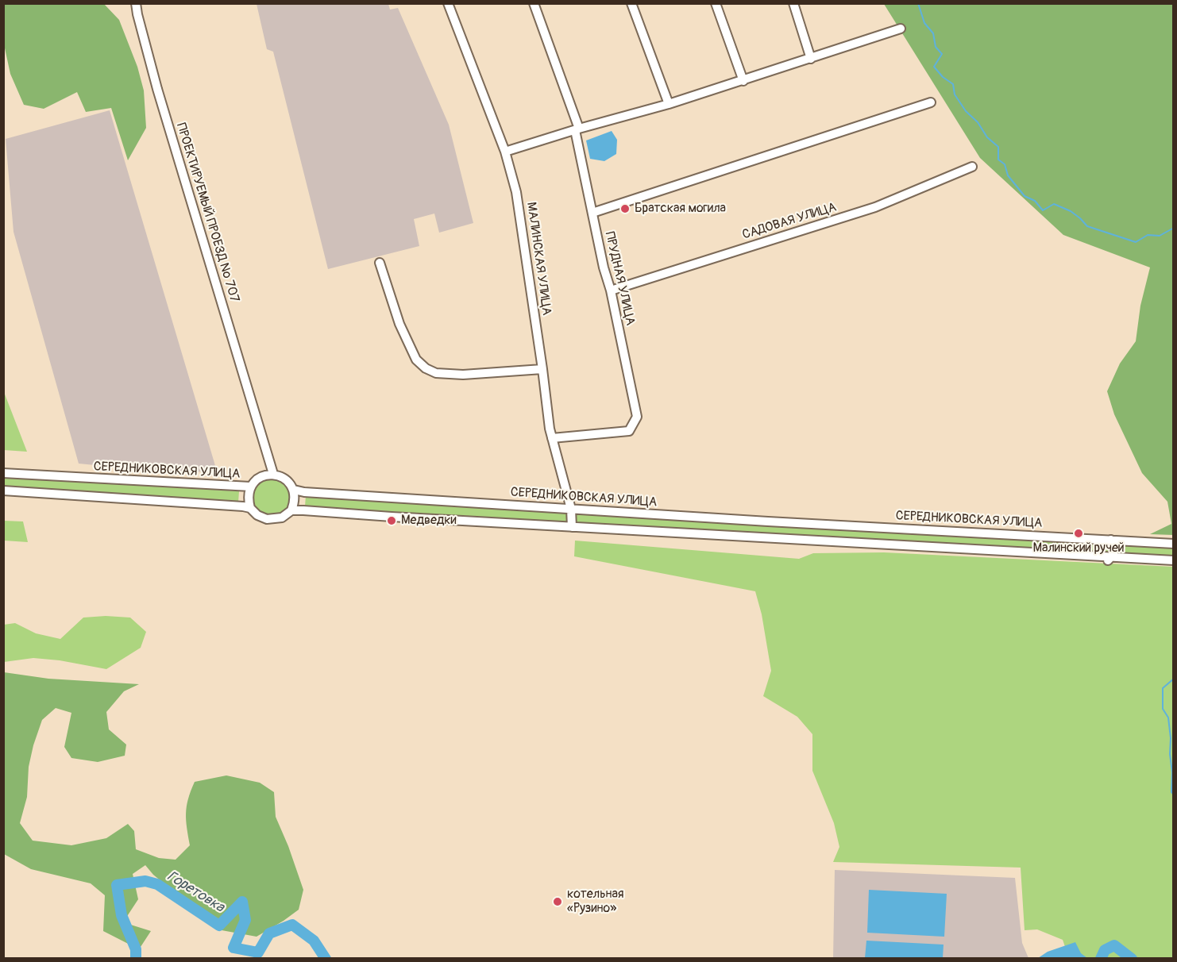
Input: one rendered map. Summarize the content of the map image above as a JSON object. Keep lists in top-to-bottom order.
{
  "streets": {
    "street": [
      "ПРОЕКТИРУЕМЫЙ ПРОЕЗД № 707",
      "САДОВАЯ УЛИЦА",
      "МАЛИНСКАЯ УЛИЦА",
      "ПРУДНАЯ УЛИЦА",
      "СЕРЕДНИКОВСКАЯ УЛИЦА"
    ]
  },
  "crossings": [
    ["ПРОЕКТИРУЕМЫЙ ПРОЕЗД № 707", "СЕРЕДНИКОВСКАЯ УЛИЦА"],
    ["САДОВАЯ УЛИЦА", "ПРУДНАЯ УЛИЦА"],
    ["МАЛИНСКАЯ УЛИЦА", "ПРУДНАЯ УЛИЦА"],
    ["МАЛИНСКАЯ УЛИЦА", "СЕРЕДНИКОВСКАЯ УЛИЦА"]
  ],
  "water": ["Горетовка"],
  "places": [
    "Братская могила",
    "Медведки",
    "Малинский ручей",
    "котельная «Рузино»"
  ]
}
